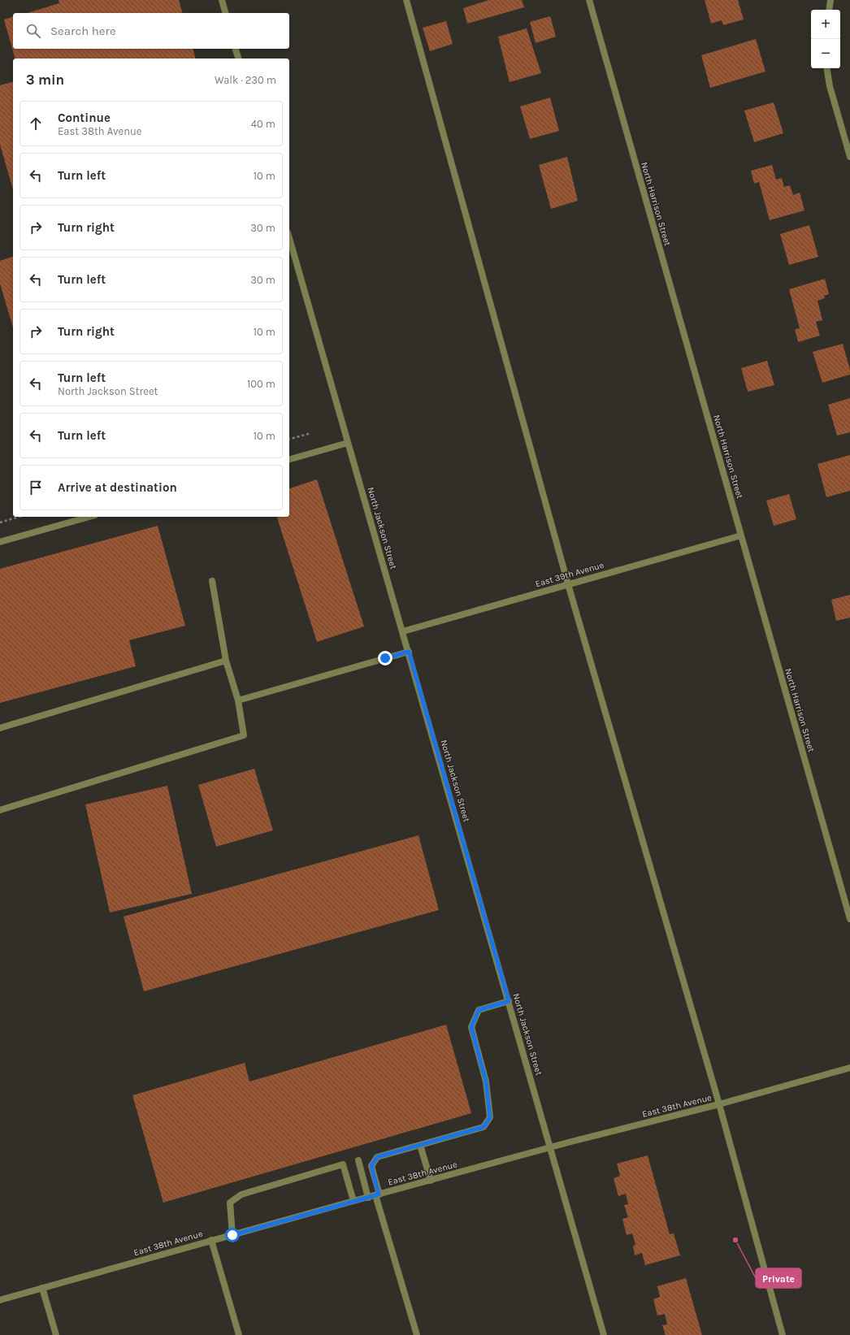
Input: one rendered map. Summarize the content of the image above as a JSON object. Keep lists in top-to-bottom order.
{
  "streets": {
    "street": [
      "North Harrison Street",
      "North Jackson Street",
      "East 39th Avenue",
      "East 38th Avenue"
    ]
  },
  "crossings": [
    ["North Harrison Street", "East 39th Avenue"],
    ["North Jackson Street", "East 39th Avenue"],
    ["North Jackson Street", "East 38th Avenue"]
  ],
  "places": ["Private"],
  "page": {
    "map_buttons": ["+", "−"],
    "search": "Search here",
    "heading": ["3 min", "Walk · 230 m"],
    "list": [
      ["Continue", "East 38th Avenue", "40 m"],
      ["Turn left", "10 m"],
      ["Turn right", "30 m"],
      ["Turn left", "30 m"],
      ["Turn right", "10 m"],
      ["Turn left", "North Jackson Street", "100 m"],
      ["Turn left", "10 m"],
      "Arrive at destination"
    ]
  }
}
